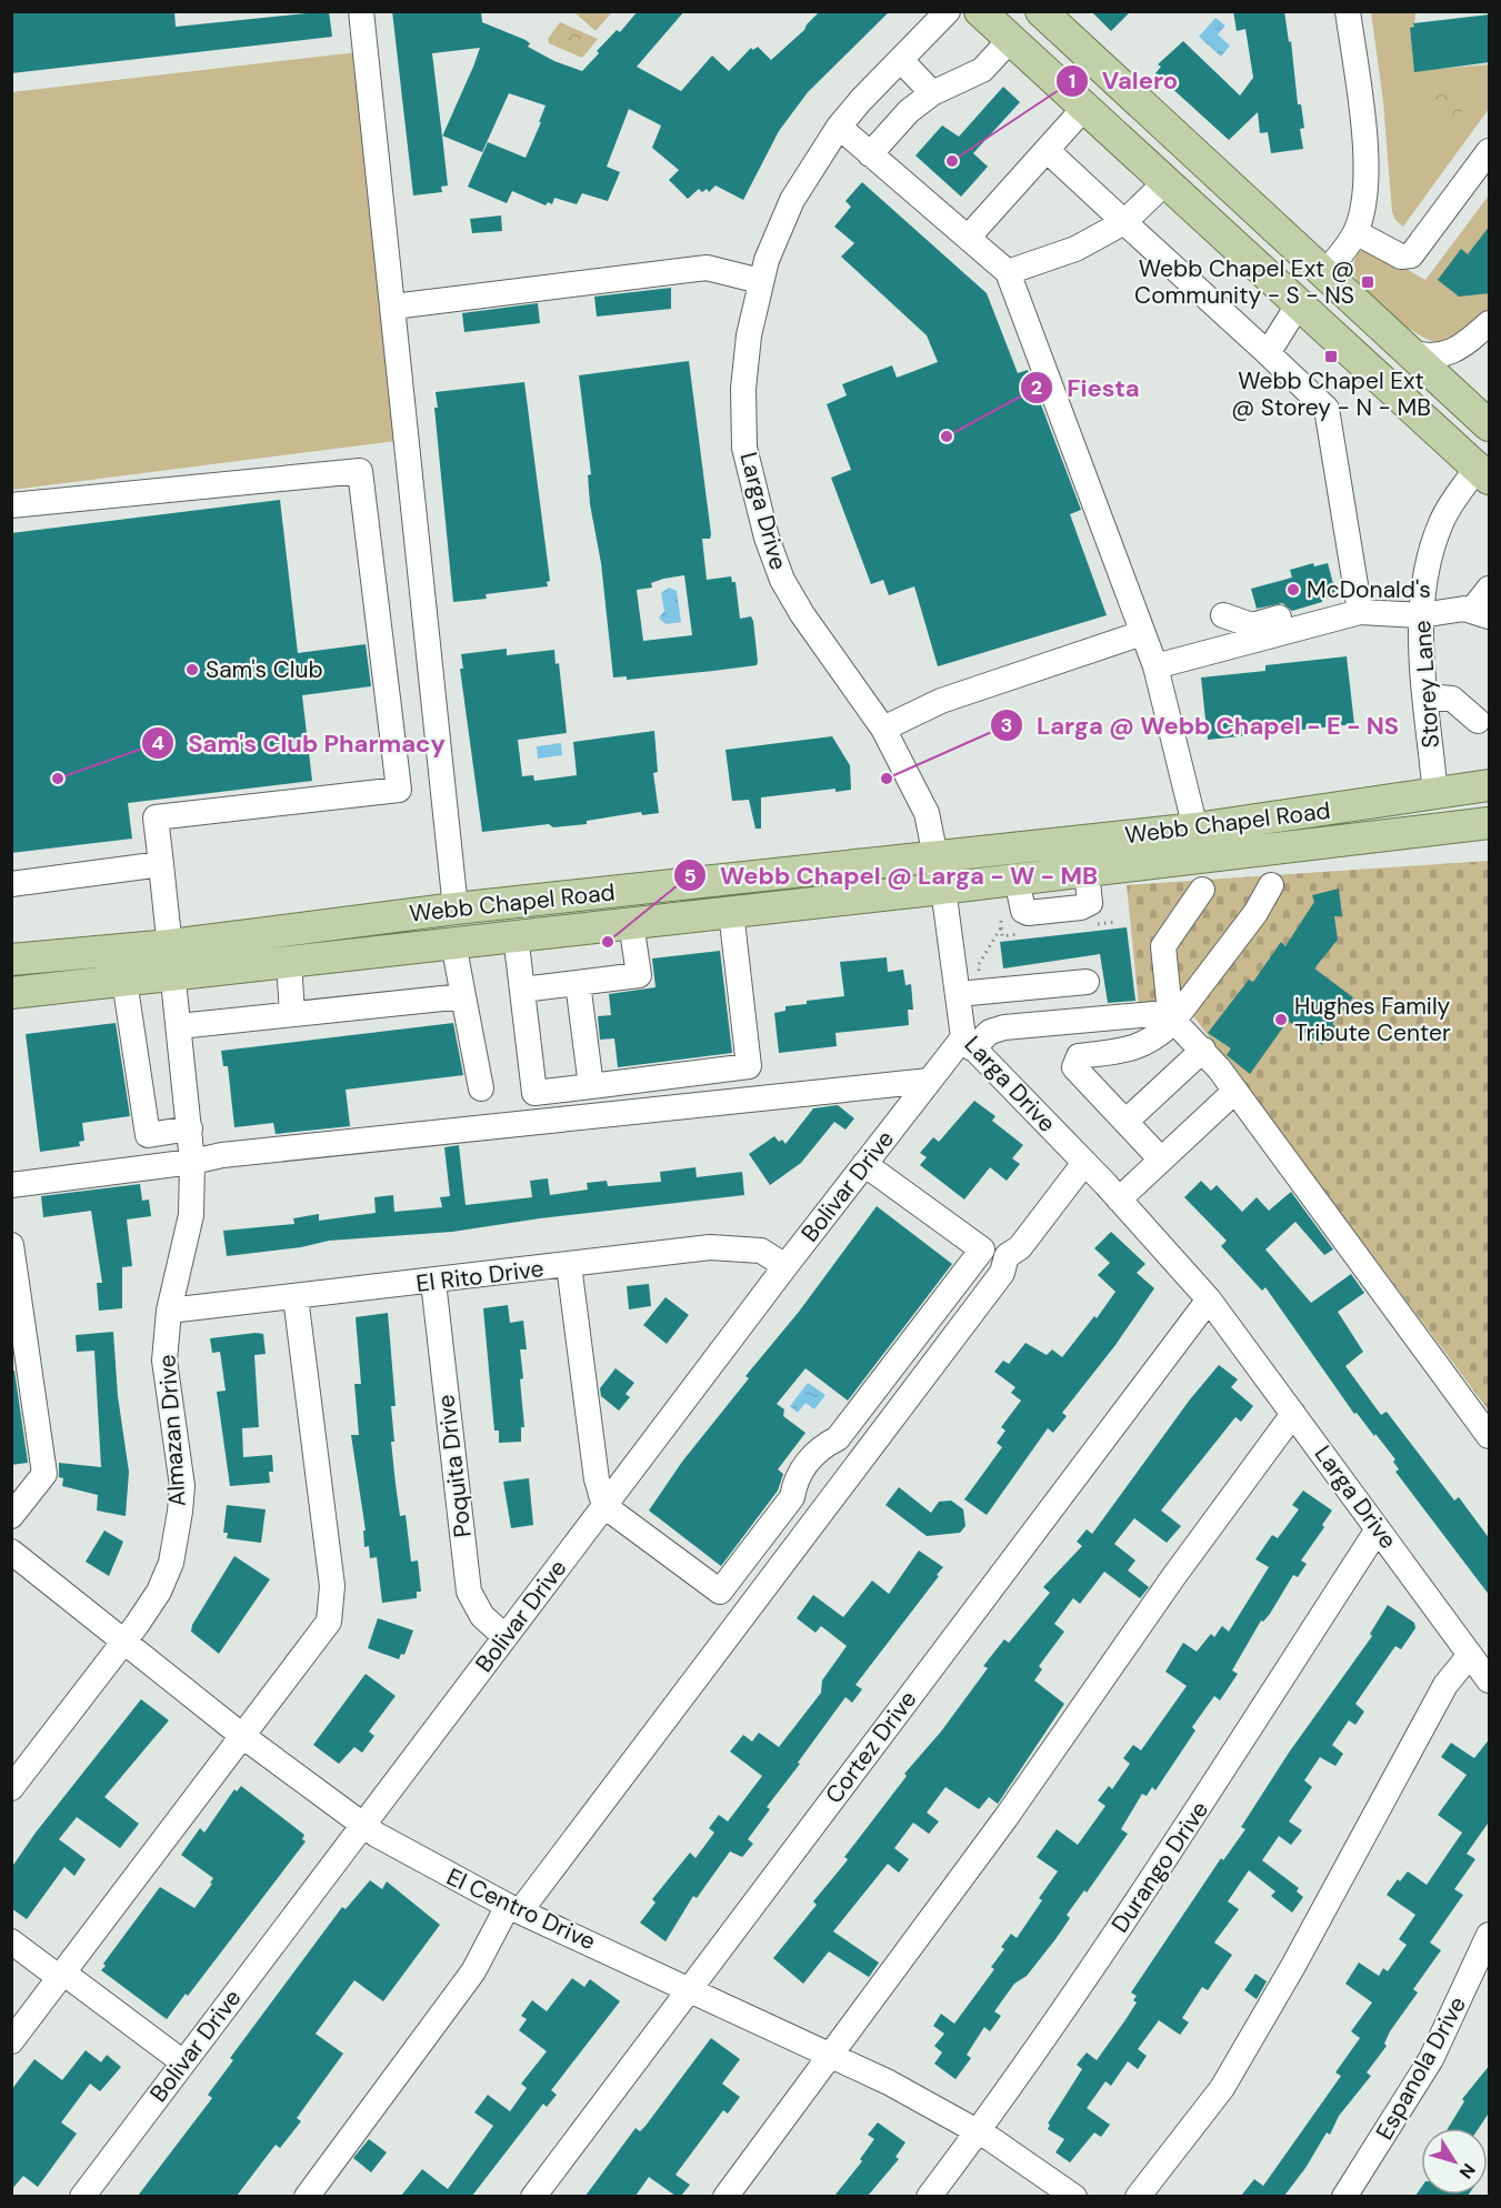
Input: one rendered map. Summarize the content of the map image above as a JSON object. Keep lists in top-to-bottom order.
{
  "streets": {
    "main road": ["Webb Chapel Road"],
    "street": [
      "Larga Drive",
      "Storey Lane",
      "Bolivar Drive",
      "El Rito Drive",
      "Almazan Drive",
      "Poquita Drive",
      "Cortez Drive",
      "Durango Drive",
      "El Centro Drive",
      "Espanola Drive"
    ]
  },
  "crossings": [
    ["Larga Drive", "Webb Chapel Road"],
    ["Larga Drive", "Bolivar Drive"],
    ["Larga Drive", "Cortez Drive"],
    ["Larga Drive", "Durango Drive"],
    ["Storey Lane", "Webb Chapel Road"],
    ["Webb Chapel Road", "Almazan Drive"],
    ["Bolivar Drive", "El Rito Drive"],
    ["Bolivar Drive", "Poquita Drive"],
    ["Bolivar Drive", "El Centro Drive"],
    ["El Rito Drive", "Almazan Drive"],
    ["El Rito Drive", "Poquita Drive"],
    ["Almazan Drive", "El Centro Drive"],
    ["Cortez Drive", "El Centro Drive"],
    ["Durango Drive", "El Centro Drive"]
  ],
  "places": {
    "other": [
      "Valero",
      "Fiesta",
      "McDonald's",
      "Sam's Club",
      "Sam's Club Pharmacy",
      "Larga @ Webb Chapel - E - NS",
      "Webb Chapel @ Larga - W - MB",
      "Hughes Family Tribute Center"
    ],
    "transit": ["Webb Chapel Ext @ Community - S - NS", "Webb Chapel Ext @ Storey - N - MB"]
  },
  "north": "bottom right"
}
